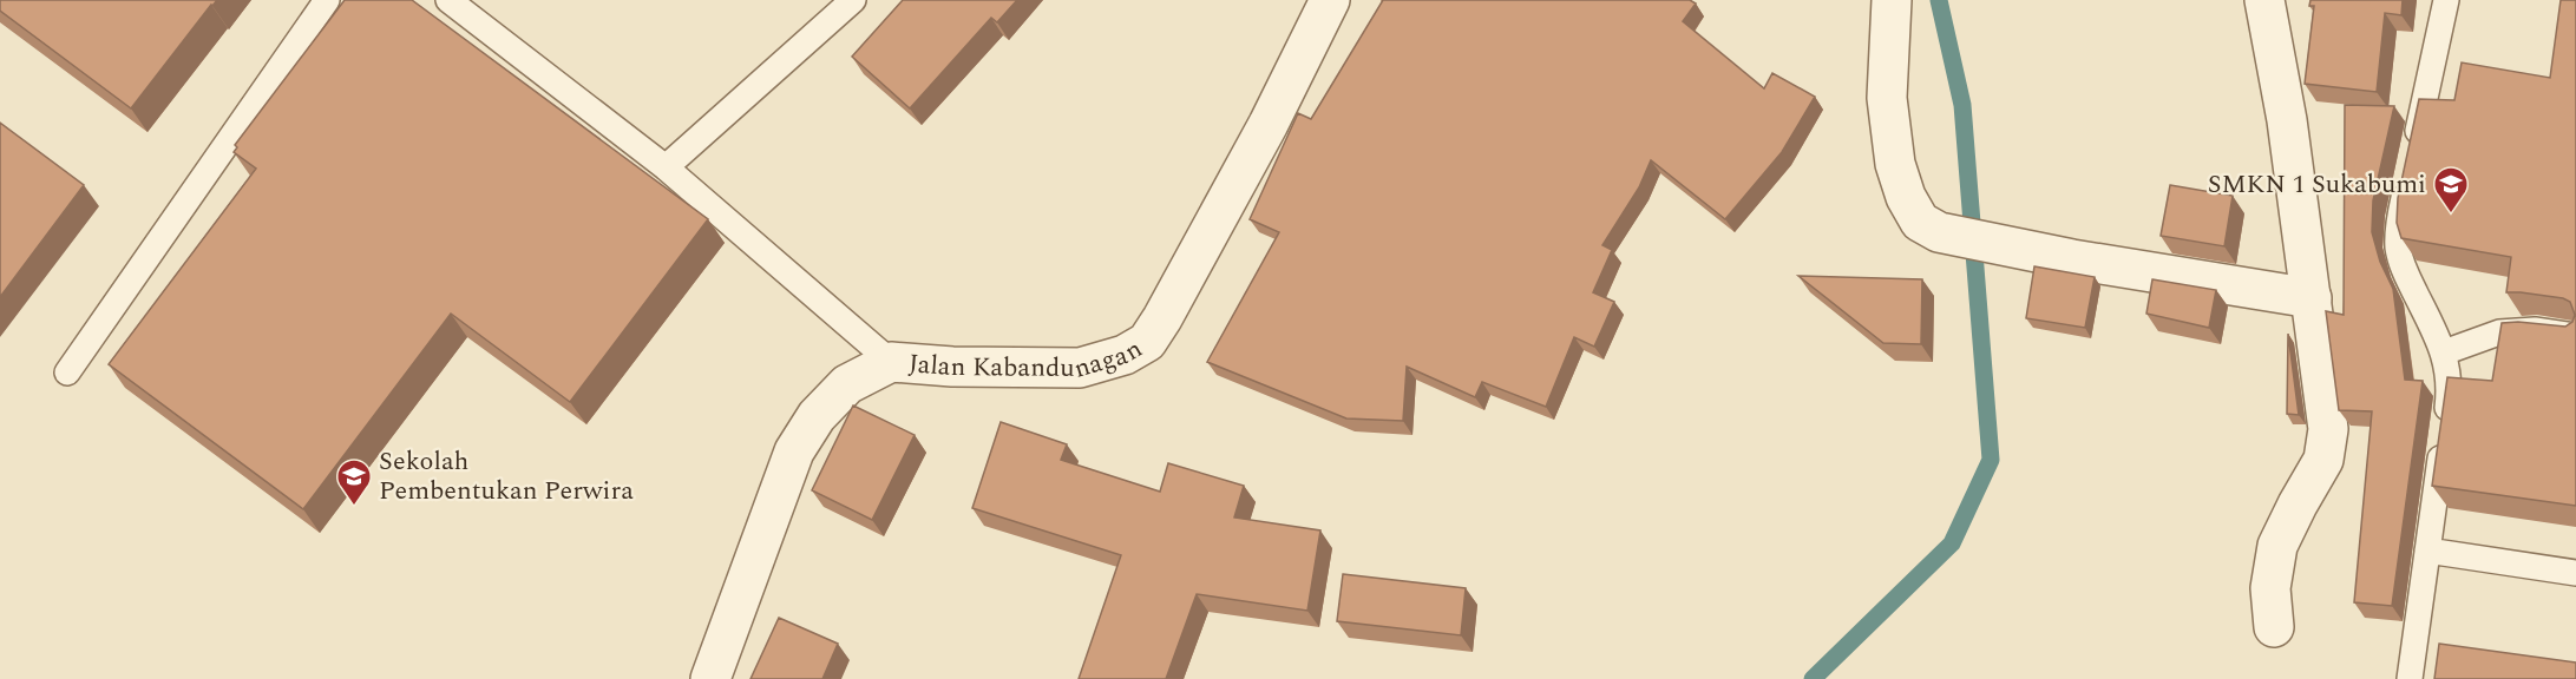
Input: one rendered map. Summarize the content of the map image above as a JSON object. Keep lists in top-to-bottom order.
{
  "streets": {
    "street": ["Jalan Kabandunagan"]
  },
  "places": {
    "school or university": ["SMKN 1 Sukabumi", "Sekolah Pembentukan Perwira"]
  }
}
